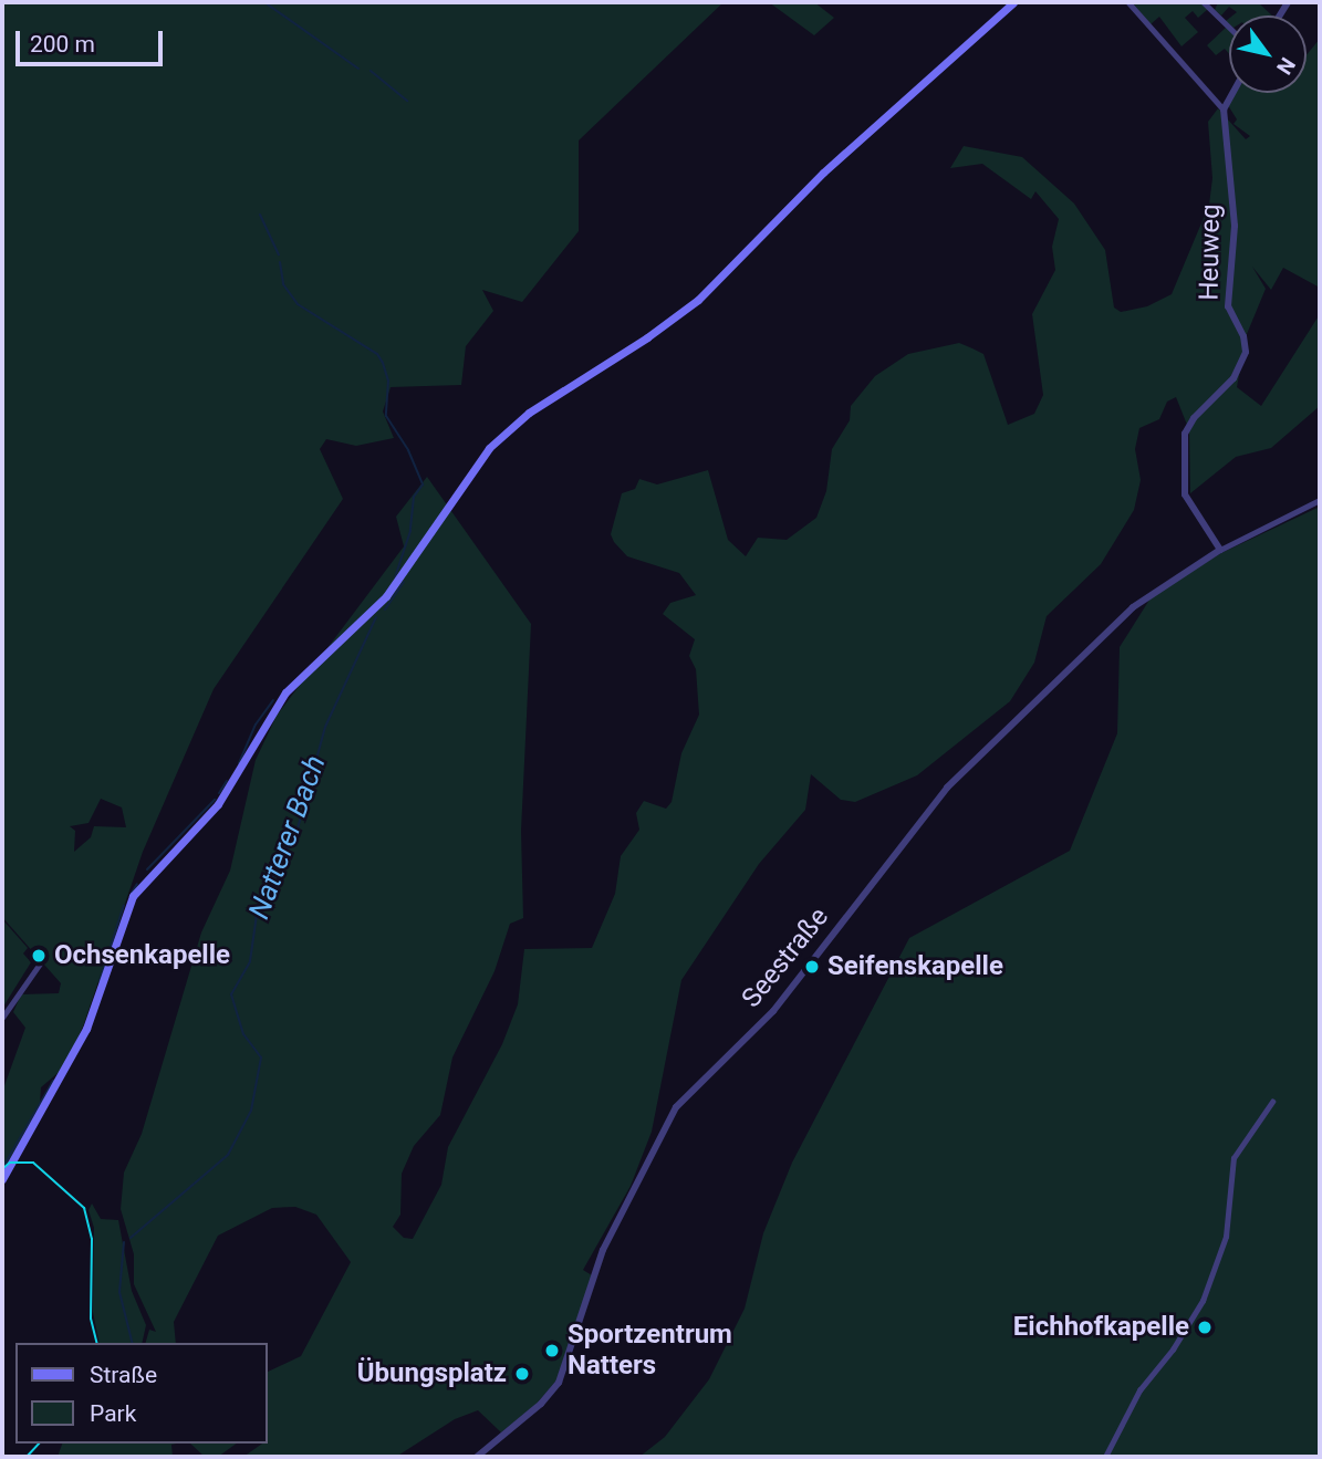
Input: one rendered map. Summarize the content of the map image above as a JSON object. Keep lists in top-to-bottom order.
{
  "streets": {
    "street": ["Heuweg", "Seestraße"]
  },
  "crossings": [
    ["Heuweg", "Seestraße"]
  ],
  "water": ["Natterer Bach"],
  "places": [
    "Ochsenkapelle",
    "Seifenskapelle",
    "Eichhofkapelle",
    "Sportzentrum Natters",
    "Übungsplatz"
  ],
  "legend": ["Straße", "Park"],
  "scale_bar": "200 m",
  "north": "bottom right"
}
